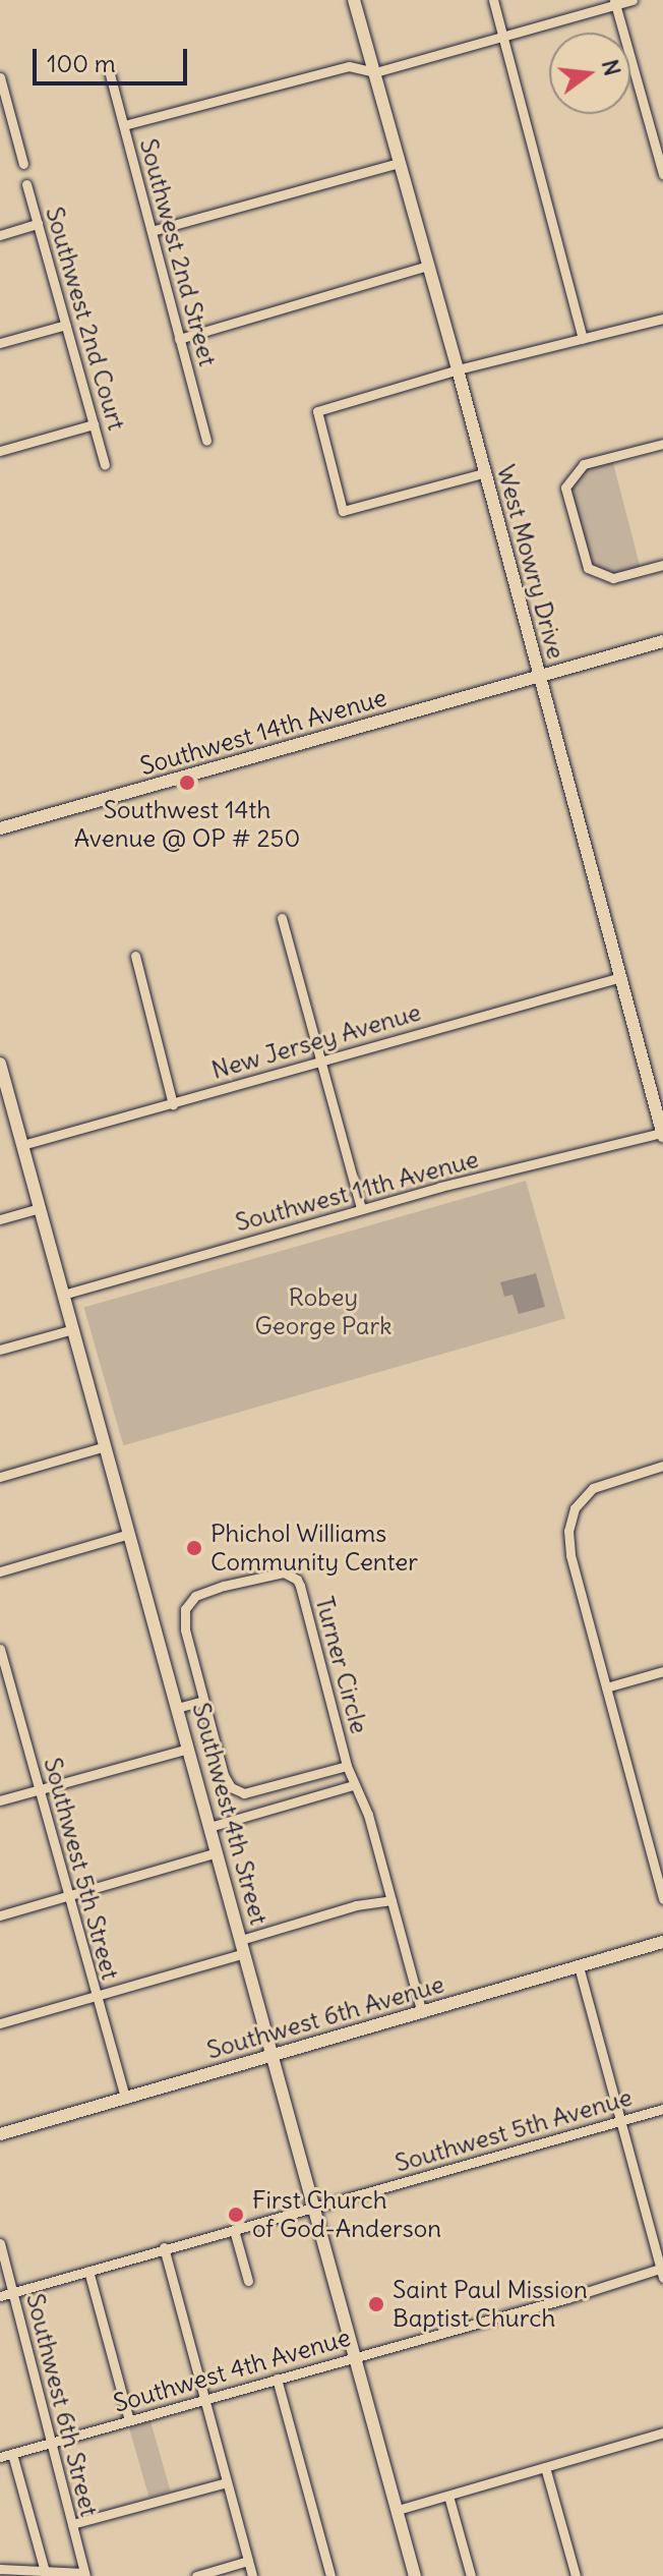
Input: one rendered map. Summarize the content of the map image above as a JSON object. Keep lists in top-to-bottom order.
{
  "streets": {
    "street": [
      "Southwest 2nd Street",
      "Southwest 2nd Court",
      "West Mowry Drive",
      "Southwest 14th Avenue",
      "New Jersey Avenue",
      "Southwest 11th Avenue",
      "Turner Circle",
      "Southwest 4th Street",
      "Southwest 5th Street",
      "Southwest 6th Avenue",
      "Southwest 5th Avenue",
      "Southwest 4th Avenue",
      "Southwest 6th Street"
    ]
  },
  "crossings": [
    ["West Mowry Drive", "Southwest 14th Avenue"],
    ["West Mowry Drive", "New Jersey Avenue"],
    ["West Mowry Drive", "Southwest 11th Avenue"],
    ["New Jersey Avenue", "Southwest 4th Street"],
    ["Southwest 11th Avenue", "Southwest 4th Street"],
    ["Southwest 4th Street", "Southwest 6th Avenue"],
    ["Southwest 4th Street", "Southwest 5th Avenue"],
    ["Southwest 4th Street", "Southwest 4th Avenue"],
    ["Southwest 5th Street", "Southwest 6th Avenue"],
    ["Southwest 5th Avenue", "Southwest 6th Street"],
    ["Southwest 4th Avenue", "Southwest 6th Street"]
  ],
  "parks": ["Robey George Park"],
  "places": [
    "Southwest 14th Avenue @ OP # 250",
    "Phichol Williams Community Center",
    "First Church of God-Anderson",
    "Saint Paul Mission Baptist Church"
  ],
  "scale_bar": "100 m",
  "north": "right"
}
